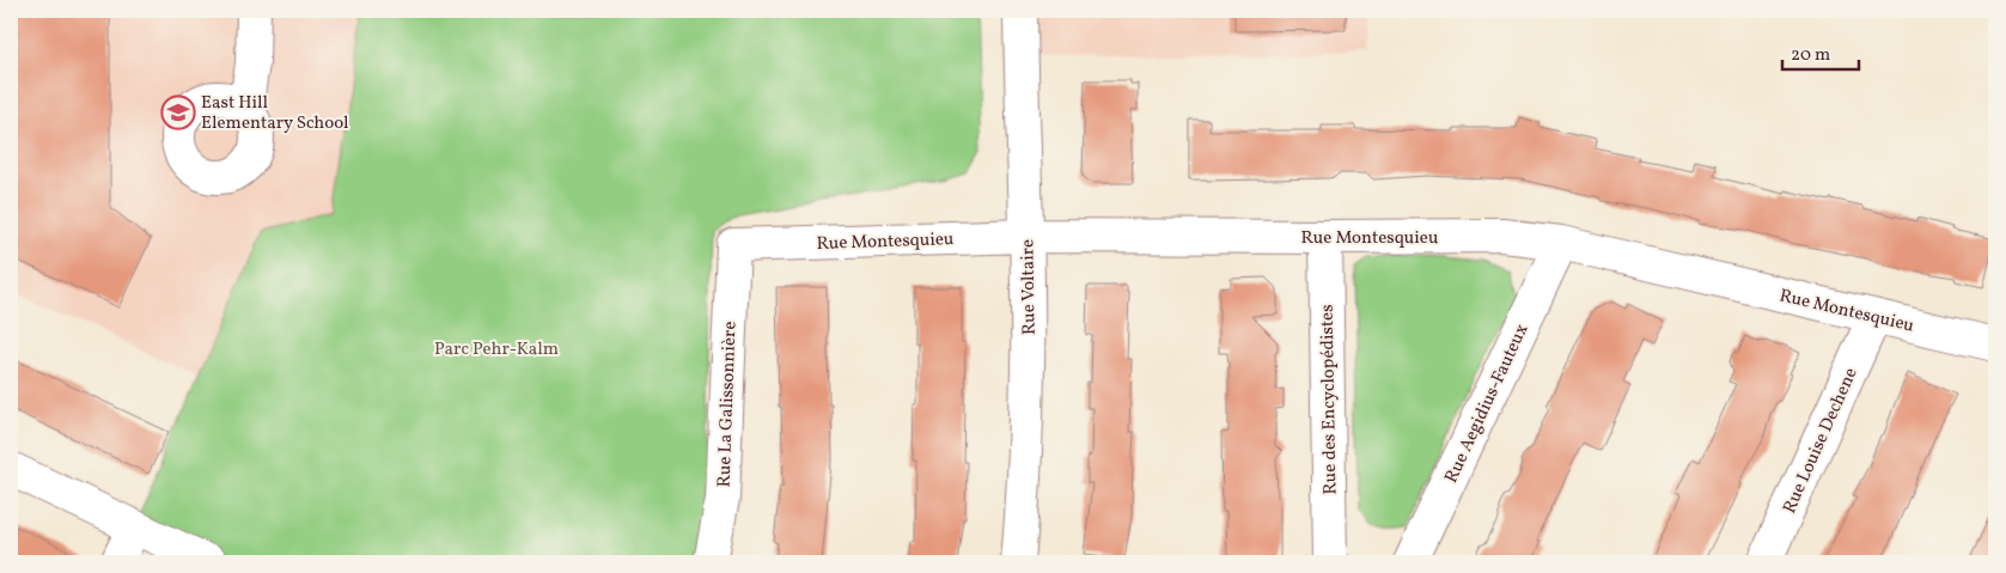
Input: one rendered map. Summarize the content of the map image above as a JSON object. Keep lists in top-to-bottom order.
{
  "streets": {
    "street": [
      "Rue Montesquieu",
      "Rue Voltaire",
      "Rue des Encyclopédistes",
      "Rue Aegidius-Fauteux",
      "Rue La Galissonnière",
      "Rue Louise Dechene"
    ]
  },
  "crossings": [
    ["Rue Montesquieu", "Rue Voltaire"],
    ["Rue Montesquieu", "Rue des Encyclopédistes"],
    ["Rue Montesquieu", "Rue Aegidius-Fauteux"],
    ["Rue Montesquieu", "Rue La Galissonnière"],
    ["Rue Montesquieu", "Rue Louise Dechene"]
  ],
  "parks": ["Parc Pehr-Kalm"],
  "places": {
    "school or university": ["East Hill Elementary School"]
  },
  "scale_bar": "20 m"
}
